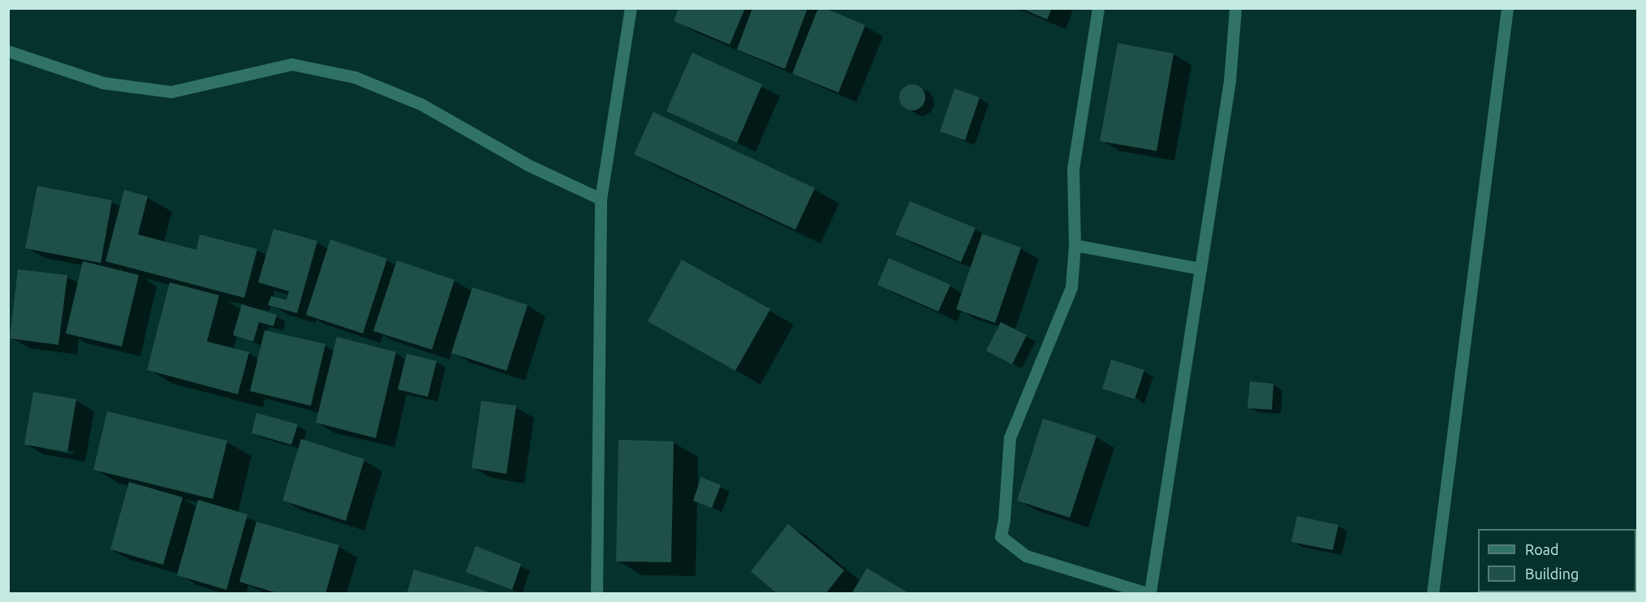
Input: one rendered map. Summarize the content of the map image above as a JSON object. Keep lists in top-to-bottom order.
{
  "legend": ["Road", "Building"]
}
